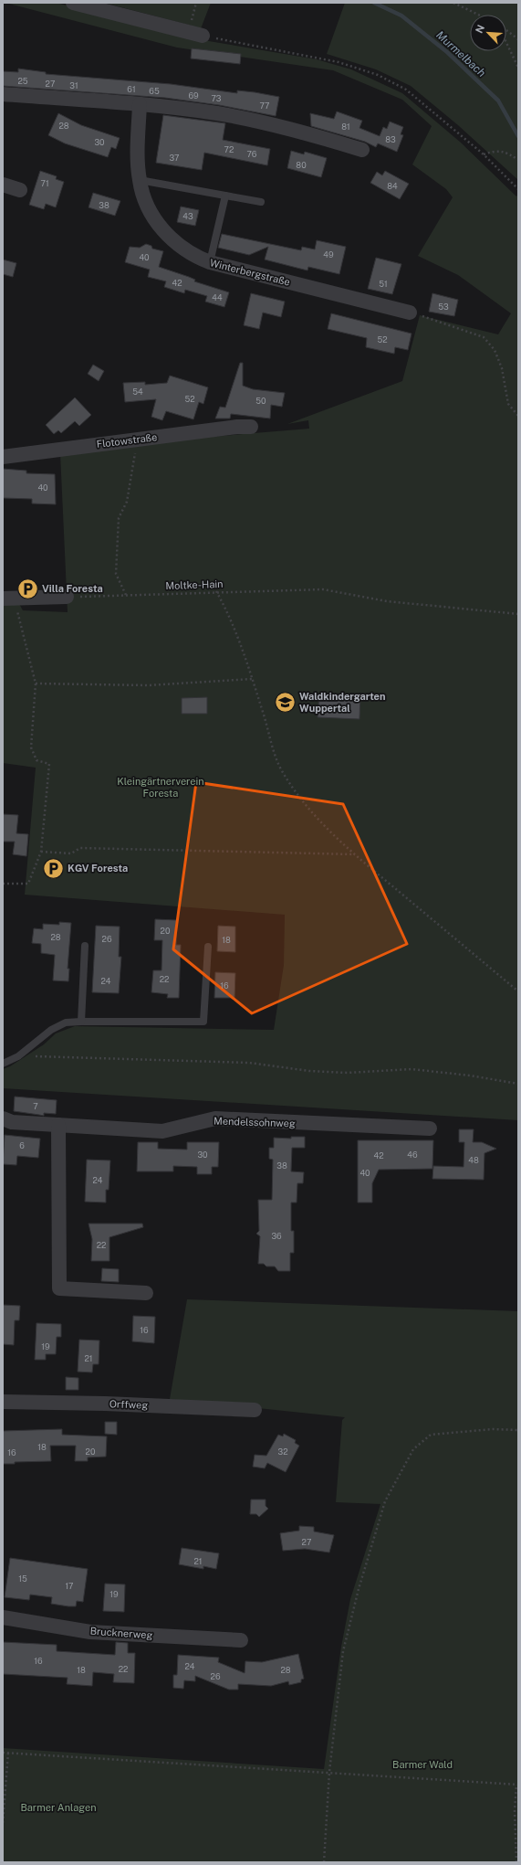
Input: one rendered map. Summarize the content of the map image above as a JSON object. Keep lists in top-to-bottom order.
{
  "streets": {
    "street": [
      "Winterbergstraße",
      "Flotowstraße",
      "Mendelssohnweg",
      "Orffweg",
      "Brucknerweg"
    ],
    "path": ["Moltke-Hain"]
  },
  "water": ["Murmelbach"],
  "parks": ["Kleingärtnerverein Foresta", "Barmer Wald", "Barmer Anlagen"],
  "places": {
    "parking": ["Villa Foresta", "KGV Foresta"],
    "school or university": ["Waldkindergarten Wuppertal"]
  },
  "house_numbers": [
    "25",
    "27",
    "31",
    "61",
    "65",
    "69",
    "73",
    "77",
    "28",
    "81",
    "83",
    "30",
    "72",
    "76",
    "37",
    "80",
    "71",
    "84",
    "38",
    "43",
    "49",
    "40",
    "42",
    "51",
    "44",
    "53",
    "52",
    "54",
    "52",
    "50",
    "40",
    "20",
    "28",
    "26",
    "18",
    "22",
    "24",
    "16",
    "7",
    "6",
    "30",
    "46",
    "42",
    "48",
    "38",
    "40",
    "24",
    "36",
    "22",
    "16",
    "19",
    "21",
    "18",
    "20",
    "32",
    "16",
    "27",
    "21",
    "15",
    "17",
    "19",
    "16",
    "24",
    "22",
    "18",
    "28",
    "26"
  ],
  "north": "top left"
}
